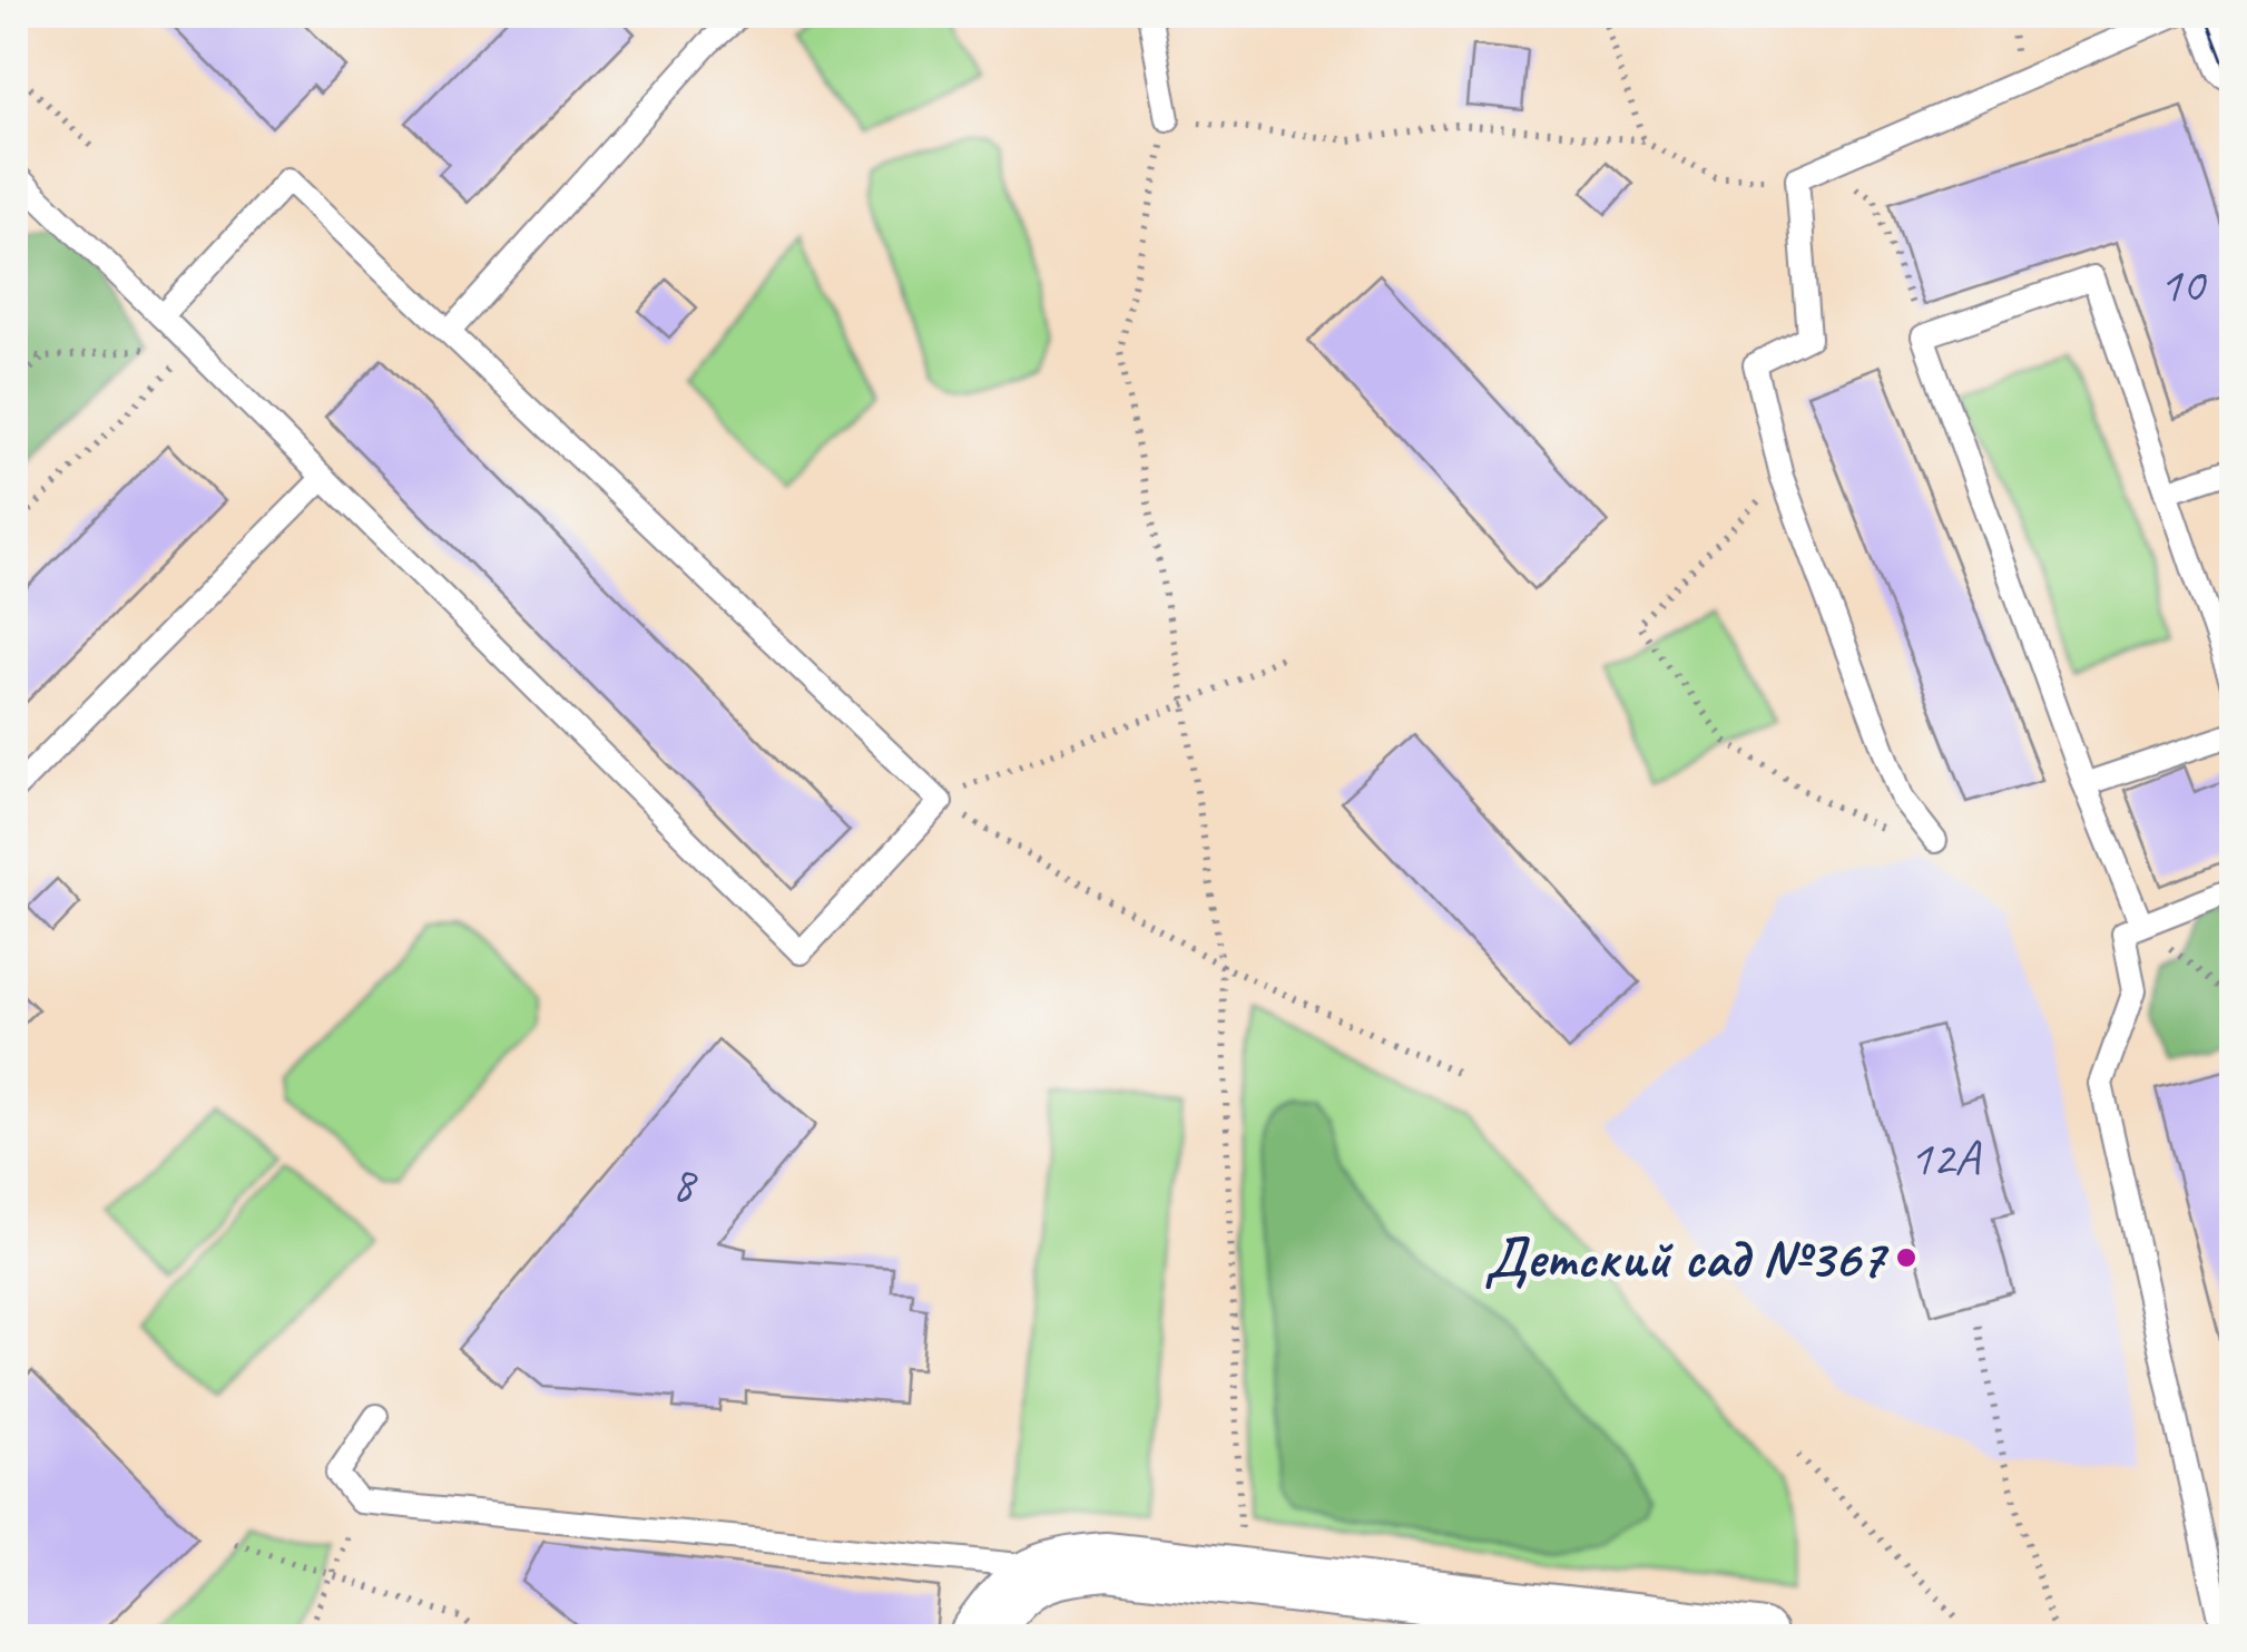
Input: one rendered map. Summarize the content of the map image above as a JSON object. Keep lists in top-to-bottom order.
{
  "places": ["Детский сад №367"],
  "house_numbers": ["10", "12А", "8"]
}
